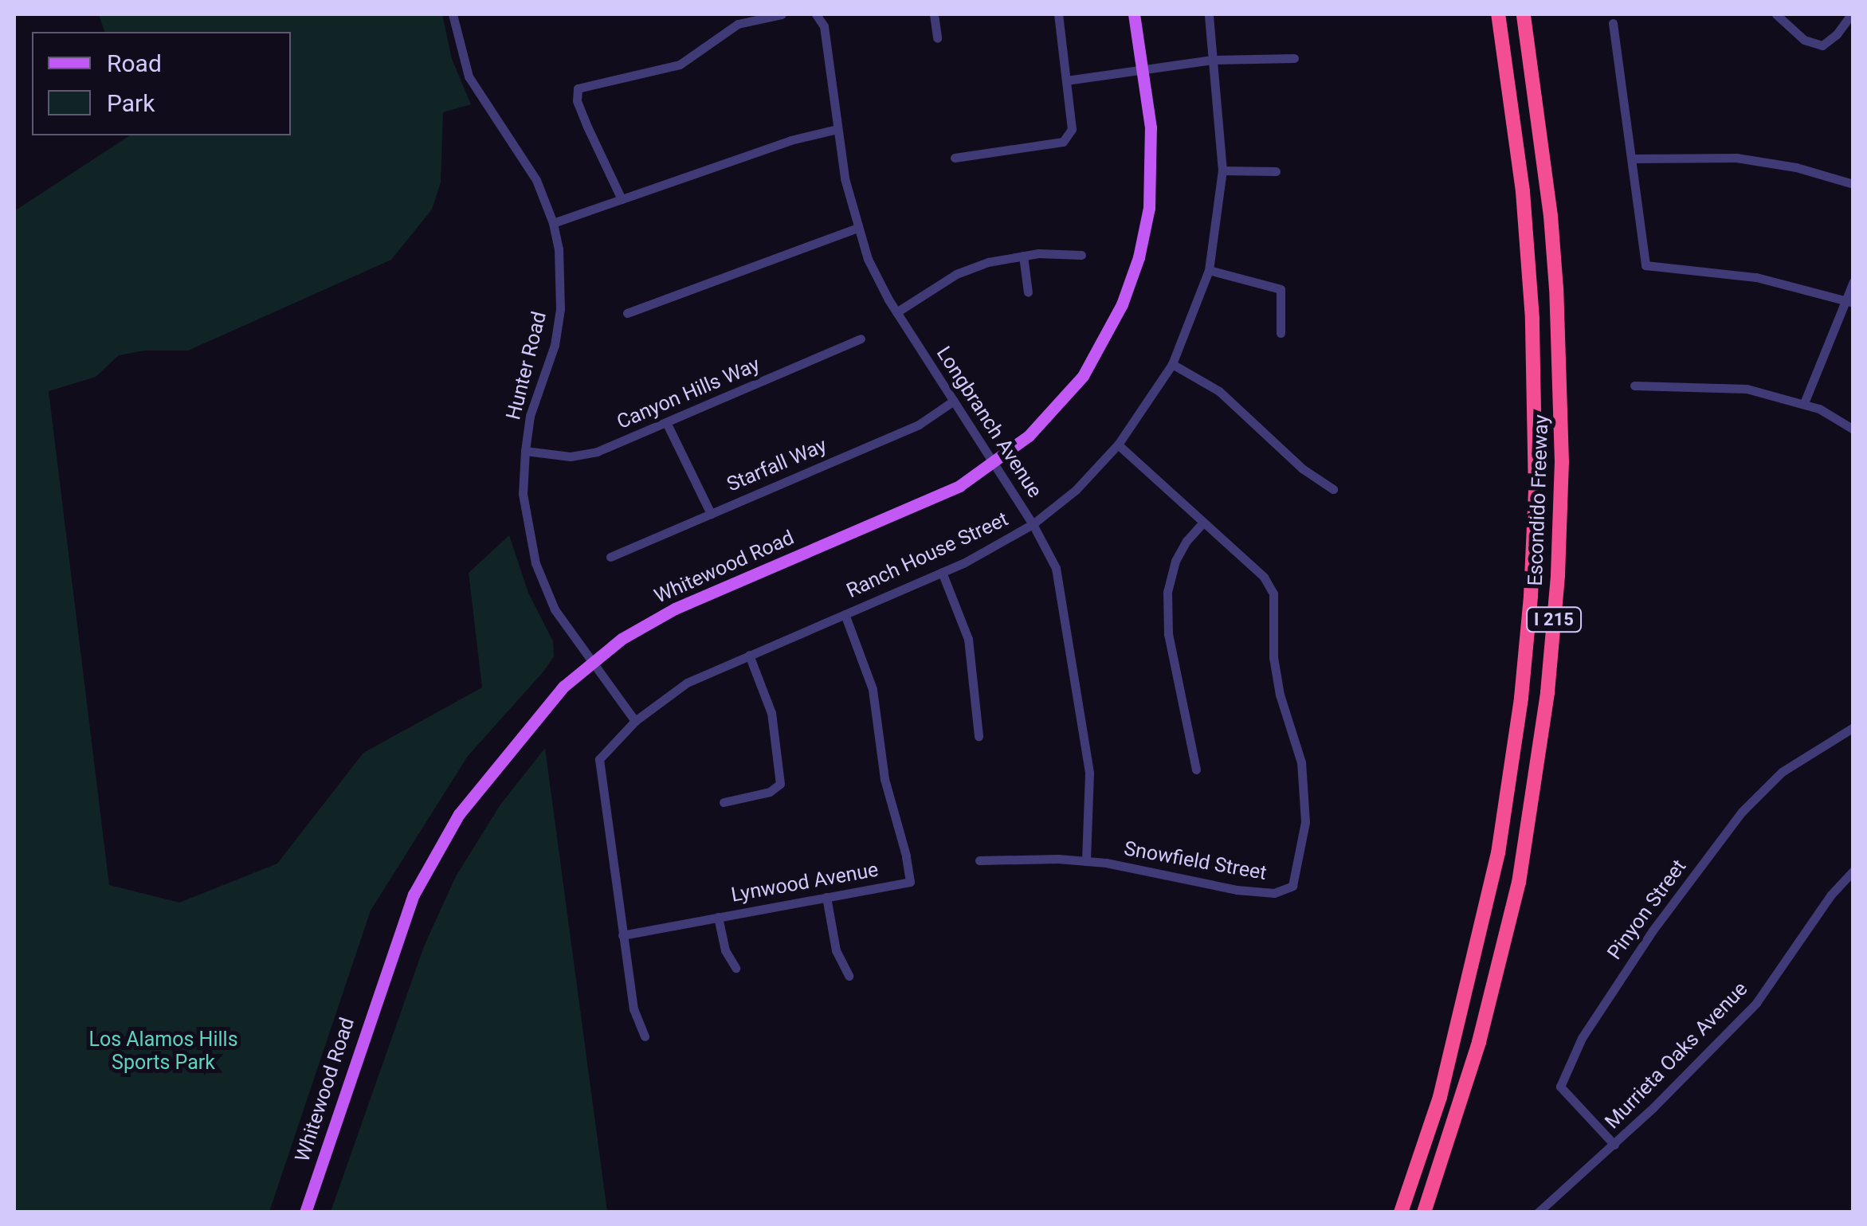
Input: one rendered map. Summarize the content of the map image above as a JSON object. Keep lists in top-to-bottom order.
{
  "streets": {
    "highway": ["Escondido Freeway", "I 215"],
    "main road": ["Whitewood Road"],
    "street": [
      "Hunter Road",
      "Canyon Hills Way",
      "Longbranch Avenue",
      "Starfall Way",
      "Ranch House Street",
      "Snowfield Street",
      "Lynwood Avenue",
      "Pinyon Street",
      "Murrieta Oaks Avenue"
    ]
  },
  "crossings": [
    ["Hunter Road", "Canyon Hills Way"],
    ["Hunter Road", "Ranch House Street"],
    ["Hunter Road", "Whitewood Road"],
    ["Longbranch Avenue", "Starfall Way"],
    ["Longbranch Avenue", "Ranch House Street"],
    ["Longbranch Avenue", "Whitewood Road"],
    ["Longbranch Avenue", "Snowfield Street"],
    ["Ranch House Street", "Lynwood Avenue"],
    ["Pinyon Street", "Murrieta Oaks Avenue"]
  ],
  "parks": ["Los Alamos Hills Sports Park"],
  "legend": ["Road", "Park"]
}
